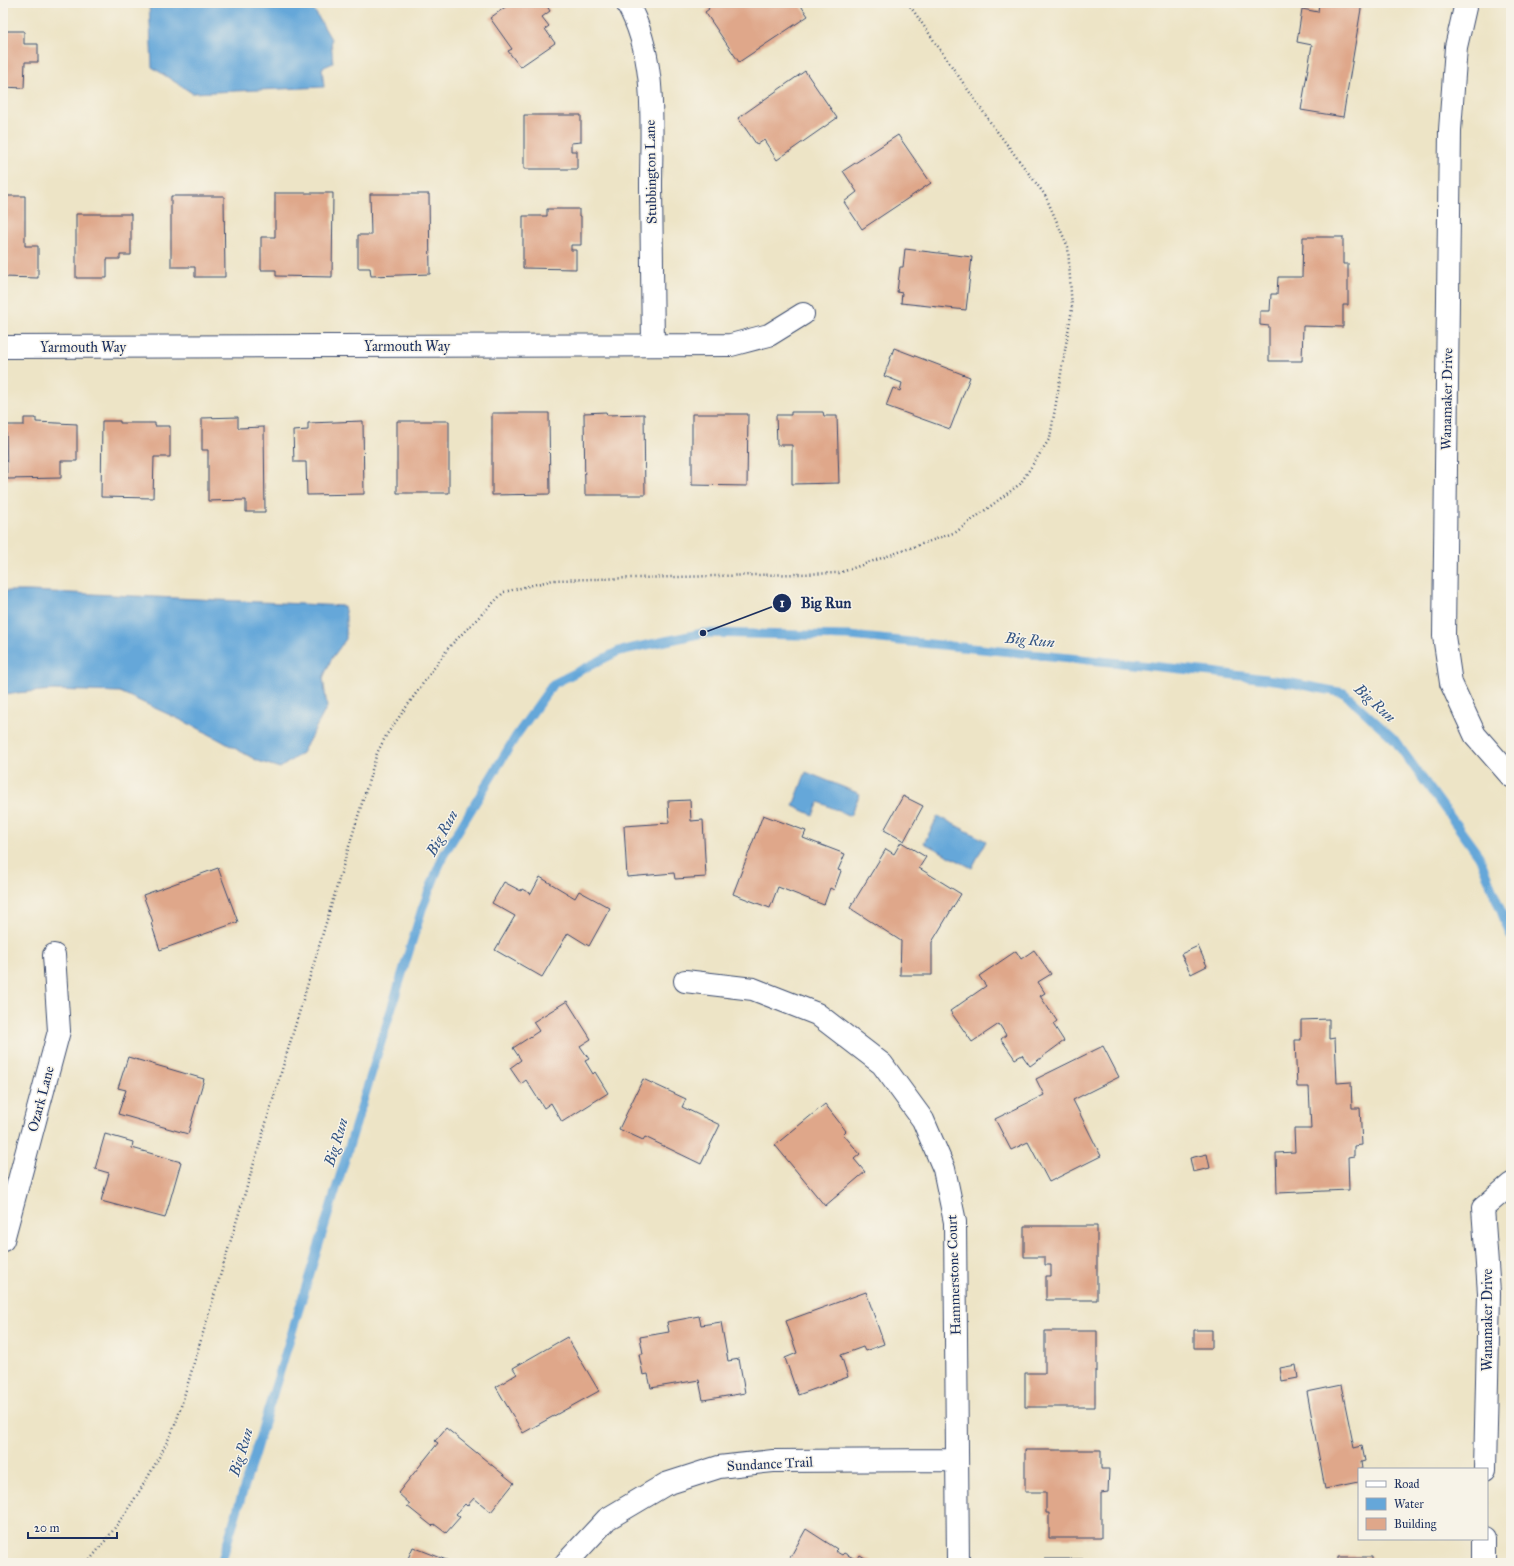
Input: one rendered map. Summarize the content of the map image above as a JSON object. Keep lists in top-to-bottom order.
{
  "streets": {
    "street": [
      "Stubbington Lane",
      "Yarmouth Way",
      "Wanamaker Drive",
      "Ozark Lane",
      "Hammerstone Court",
      "Sundance Trail"
    ]
  },
  "crossings": [
    ["Stubbington Lane", "Yarmouth Way"],
    ["Hammerstone Court", "Sundance Trail"]
  ],
  "water": ["Big Run"],
  "places": ["Big Run"],
  "legend": ["Road", "Water", "Building"],
  "scale_bar": "20 m"
}
